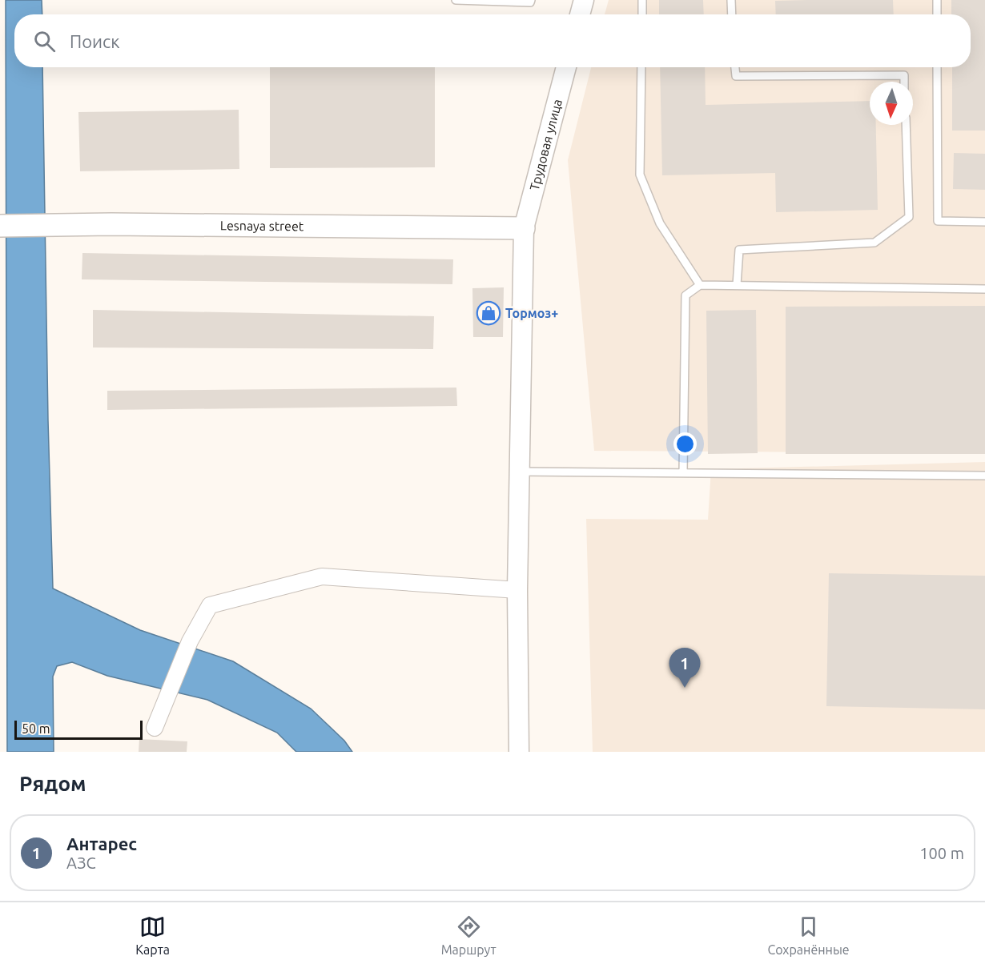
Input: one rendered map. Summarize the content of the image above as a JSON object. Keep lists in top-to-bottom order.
{
  "streets": {
    "main road": ["Lesnaya street"],
    "street": ["Трудовая улица"]
  },
  "crossings": [
    ["Трудовая улица", "Lesnaya street"]
  ],
  "places": {
    "shop": ["Тормоз+"]
  },
  "scale_bar": "50 m",
  "north": "bottom",
  "page": {
    "search": "Поиск",
    "pins": "1",
    "scale": "50 m",
    "heading": "Рядом",
    "list": [
      {
        "mark": "1",
        "name": "Антарес",
        "note": "АЗС",
        "value": "100 m"
      }
    ],
    "nav": ["Карта", "Маршрут", "Сохранённые"]
  }
}
